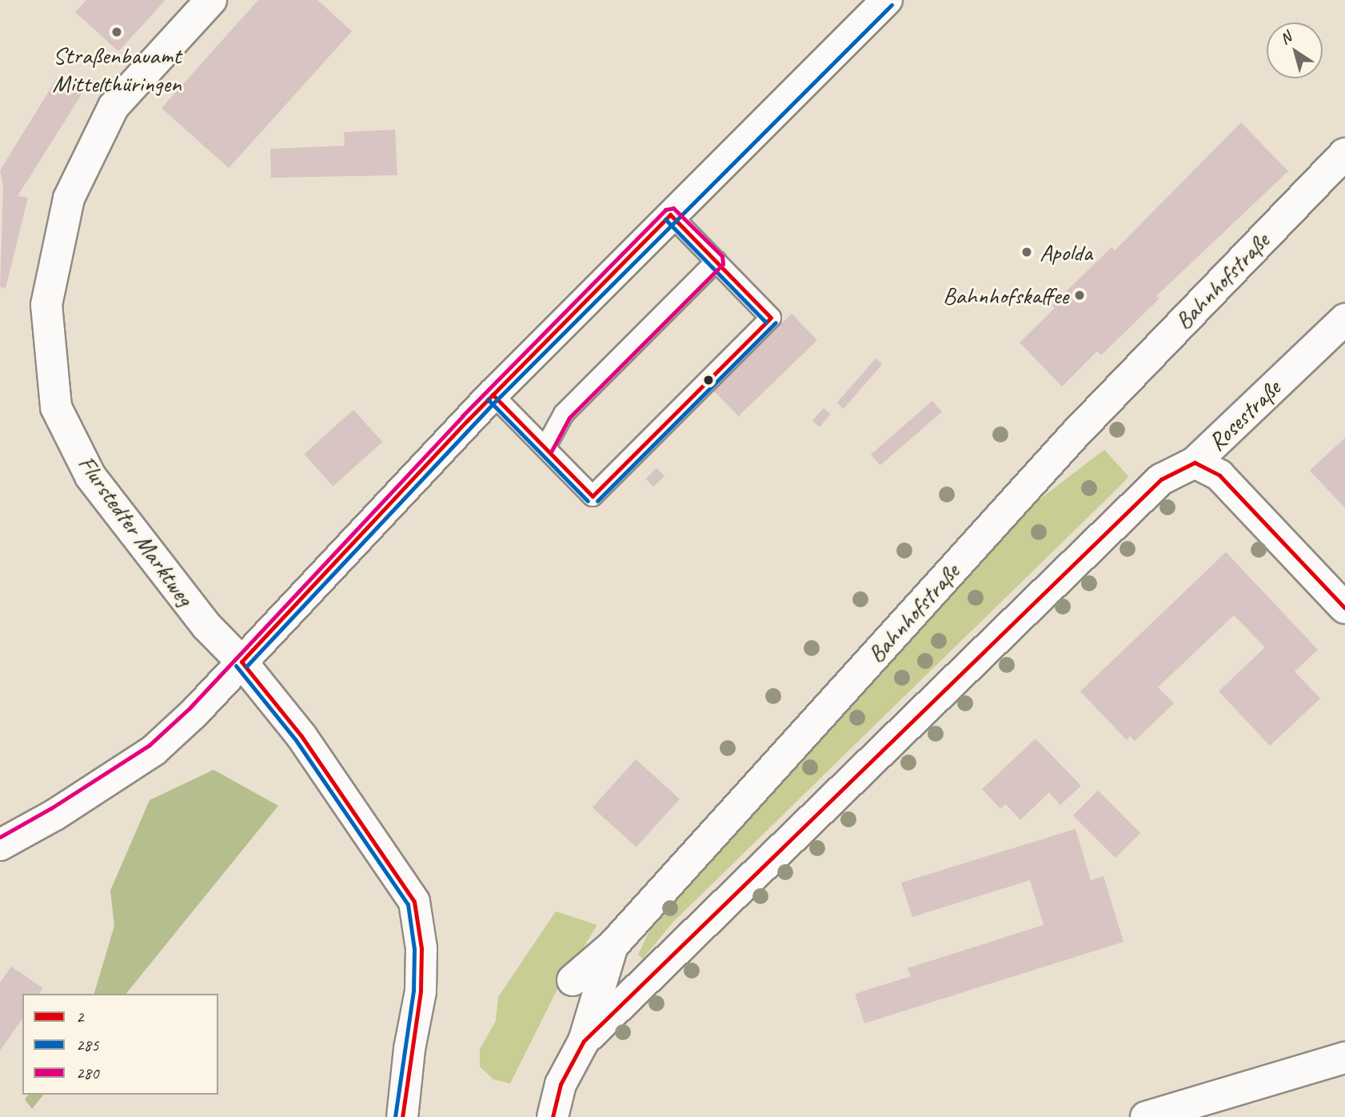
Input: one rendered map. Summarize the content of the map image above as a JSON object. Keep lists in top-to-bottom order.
{
  "streets": {
    "main road": ["Bahnhofstraße", "Rosestraße", "Flurstedter Marktweg"]
  },
  "crossings": [
    ["Bahnhofstraße", "Rosestraße"]
  ],
  "places": ["Straßenbauamt Mittelthüringen", "Apolda", "Bahnhofskaffee"],
  "lines": ["transit line 285", "transit line 280", "transit line 2"],
  "legend": ["2", "285", "280"],
  "north": "top left"
}
